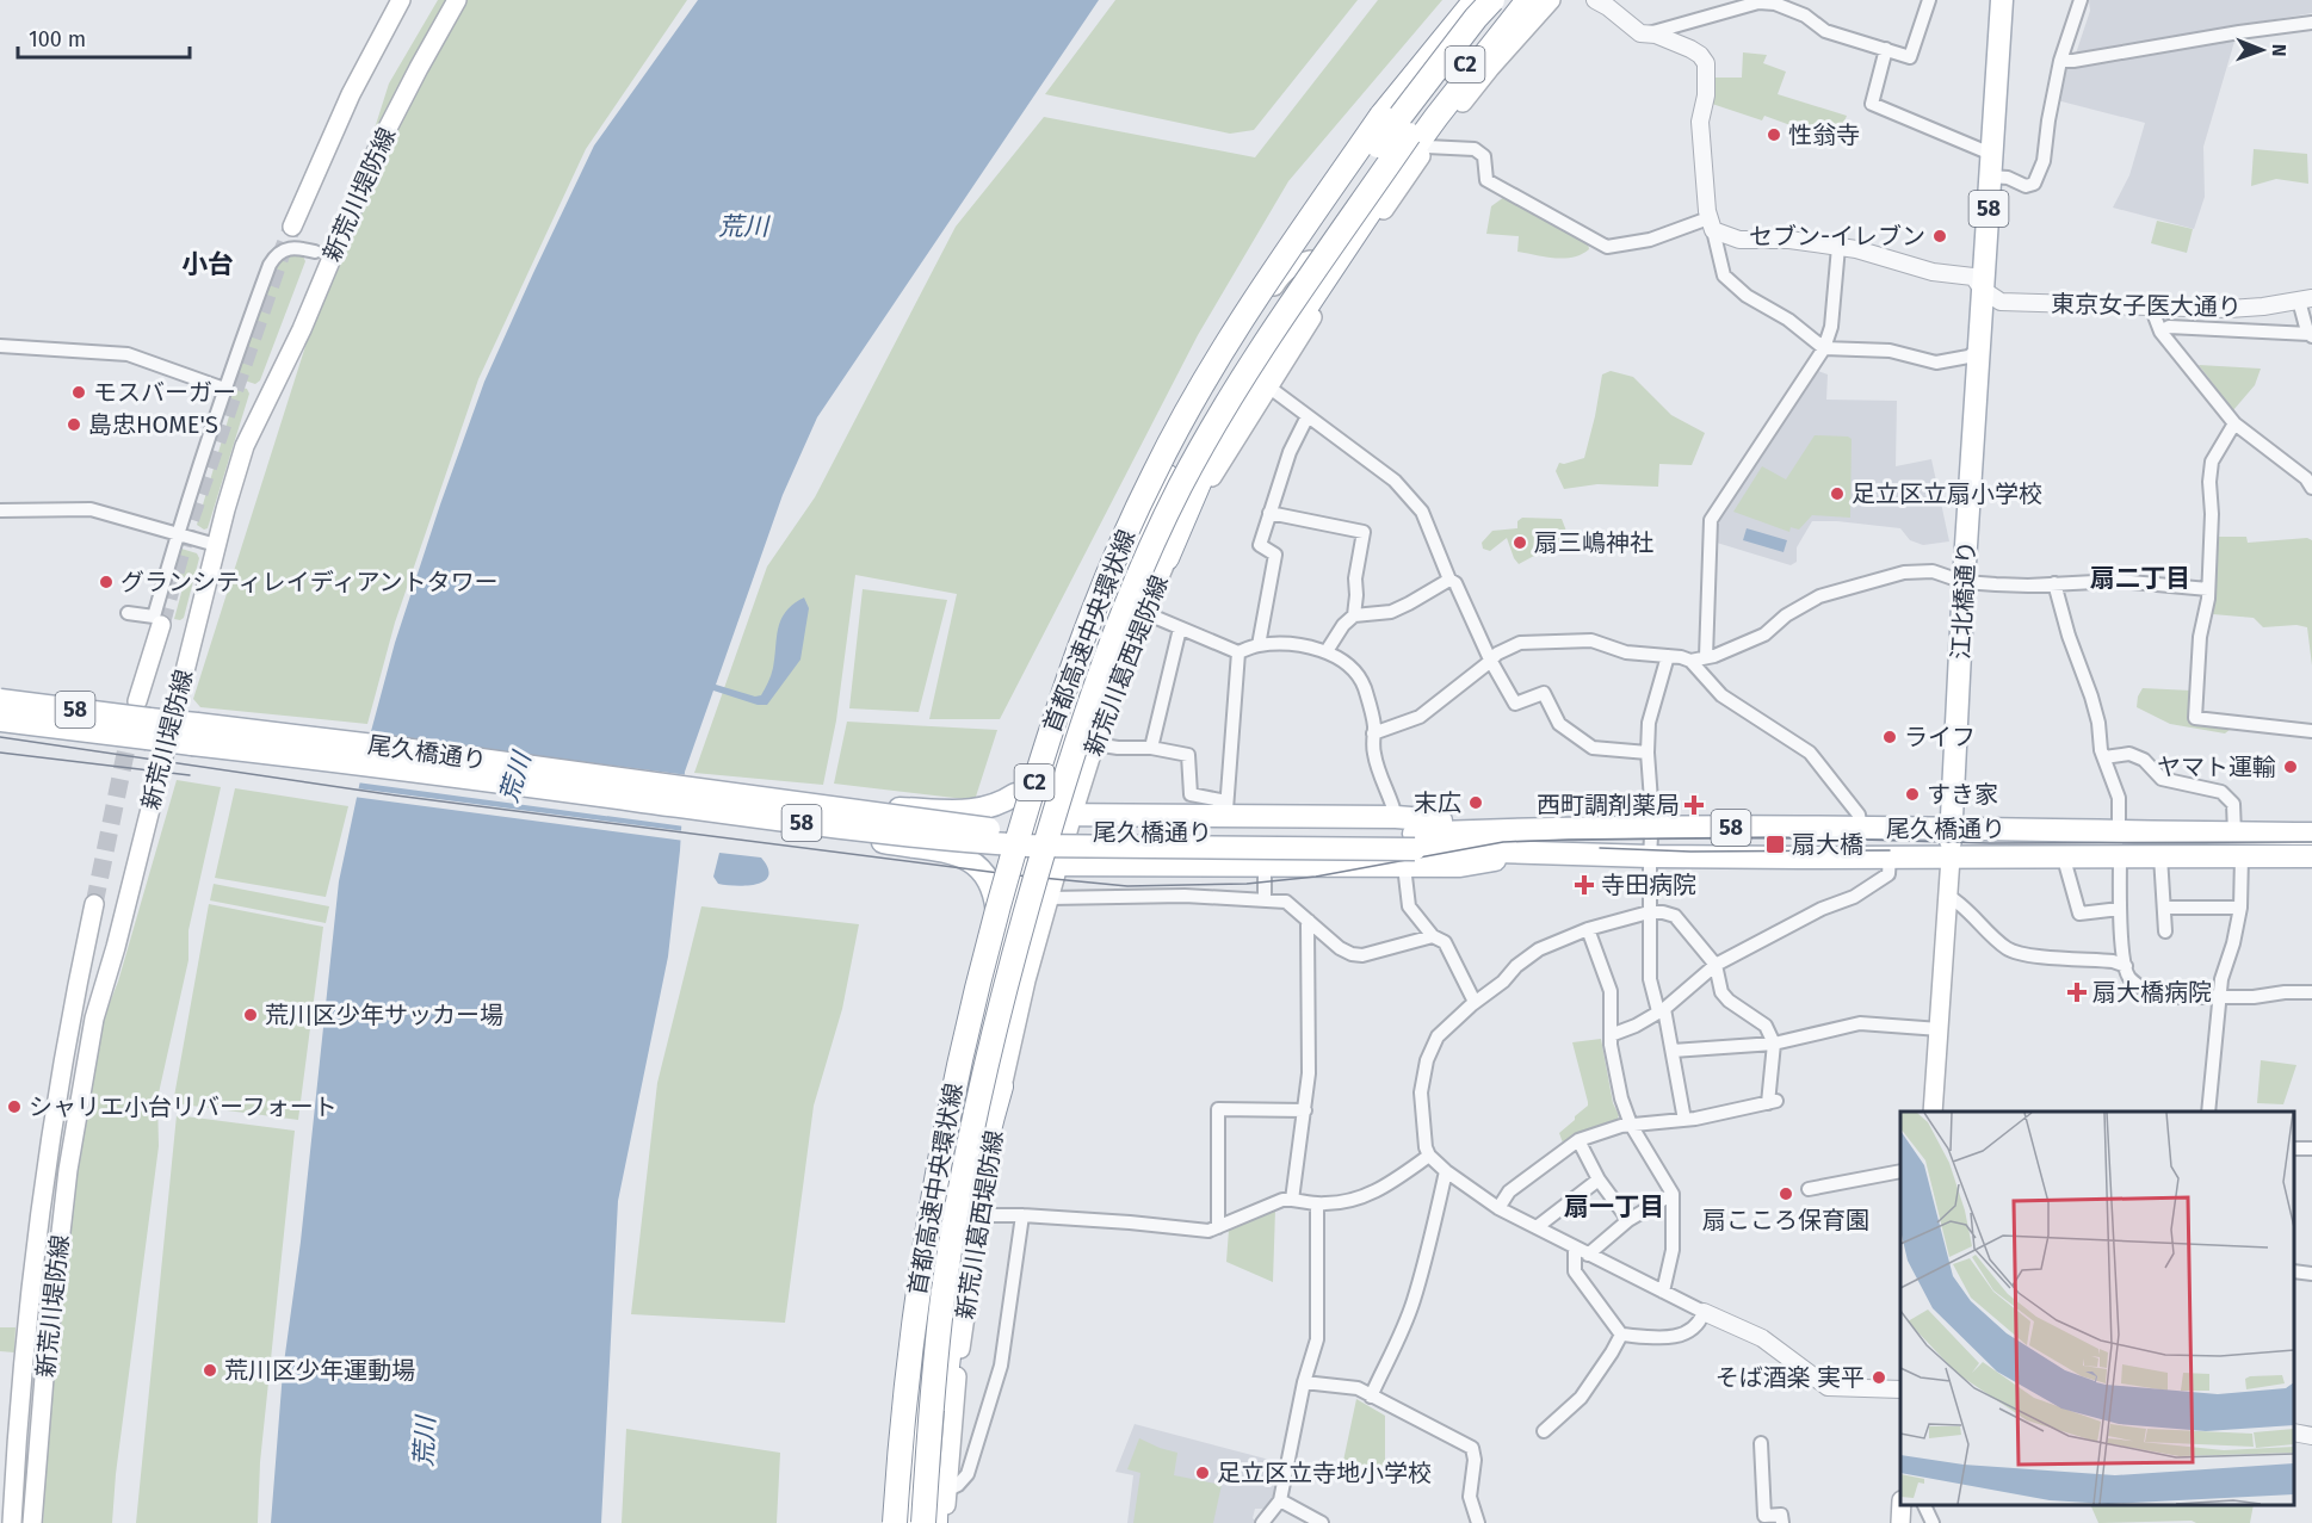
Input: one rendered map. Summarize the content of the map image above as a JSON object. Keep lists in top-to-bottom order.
{
  "streets": {
    "highway": ["C2", "首都高速中央環状線"],
    "main road": [
      "新荒川堤防線",
      "58",
      "江北橋通り",
      "新荒川葛西堤防線",
      "尾久橋通り"
    ],
    "street": ["東京女子医大通り"]
  },
  "crossings": [
    ["新荒川堤防線", "尾久橋通り"],
    ["58", "江北橋通り"],
    ["東京女子医大通り", "江北橋通り"],
    ["江北橋通り", "尾久橋通り"]
  ],
  "districts": ["小台", "扇二丁目", "扇一丁目"],
  "water": ["荒川"],
  "places": {
    "other": [
      "性翁寺",
      "セブン-イレブン",
      "モスバーガー",
      "島忠HOME'S",
      "足立区立扇小学校",
      "扇三嶋神社",
      "グランシティレイディアントタワー",
      "ライフ",
      "ヤマト運輸",
      "すき家",
      "末広",
      "荒川区少年サッカー場",
      "シャリエ小台リバーフォート",
      "扇こころ保育園",
      "荒川区少年運動場",
      "そば酒楽 実平",
      "足立区立寺地小学校"
    ],
    "health": ["西町調剤薬局", "寺田病院", "扇大橋病院"],
    "transit": ["扇大橋"]
  },
  "scale_bar": "100 m",
  "north": "right"
}
